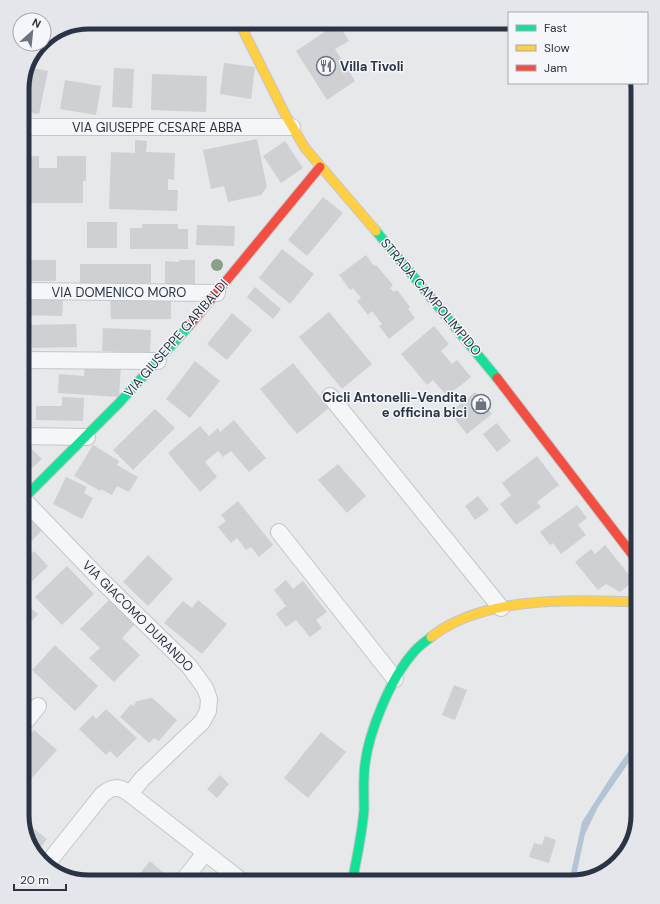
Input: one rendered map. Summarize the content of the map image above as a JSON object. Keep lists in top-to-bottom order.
{
  "streets": {
    "street": [
      "VIA GIUSEPPE CESARE ABBA",
      "VIA DOMENICO MORO",
      "STRADA CAMPOLIMPIDO",
      "VIA GIUSEPPE GARIBALDI",
      "VIA GIACOMO DURANDO"
    ]
  },
  "crossings": [
    ["VIA GIUSEPPE CESARE ABBA", "STRADA CAMPOLIMPIDO"],
    ["VIA DOMENICO MORO", "VIA GIUSEPPE GARIBALDI"],
    ["STRADA CAMPOLIMPIDO", "VIA GIUSEPPE GARIBALDI"]
  ],
  "places": {
    "restaurant": ["Villa Tivoli"],
    "shop": ["Cicli Antonelli-Vendita e officina bici"]
  },
  "legend": ["Fast", "Slow", "Jam"],
  "scale_bar": "20 m",
  "north": "top right"
}
